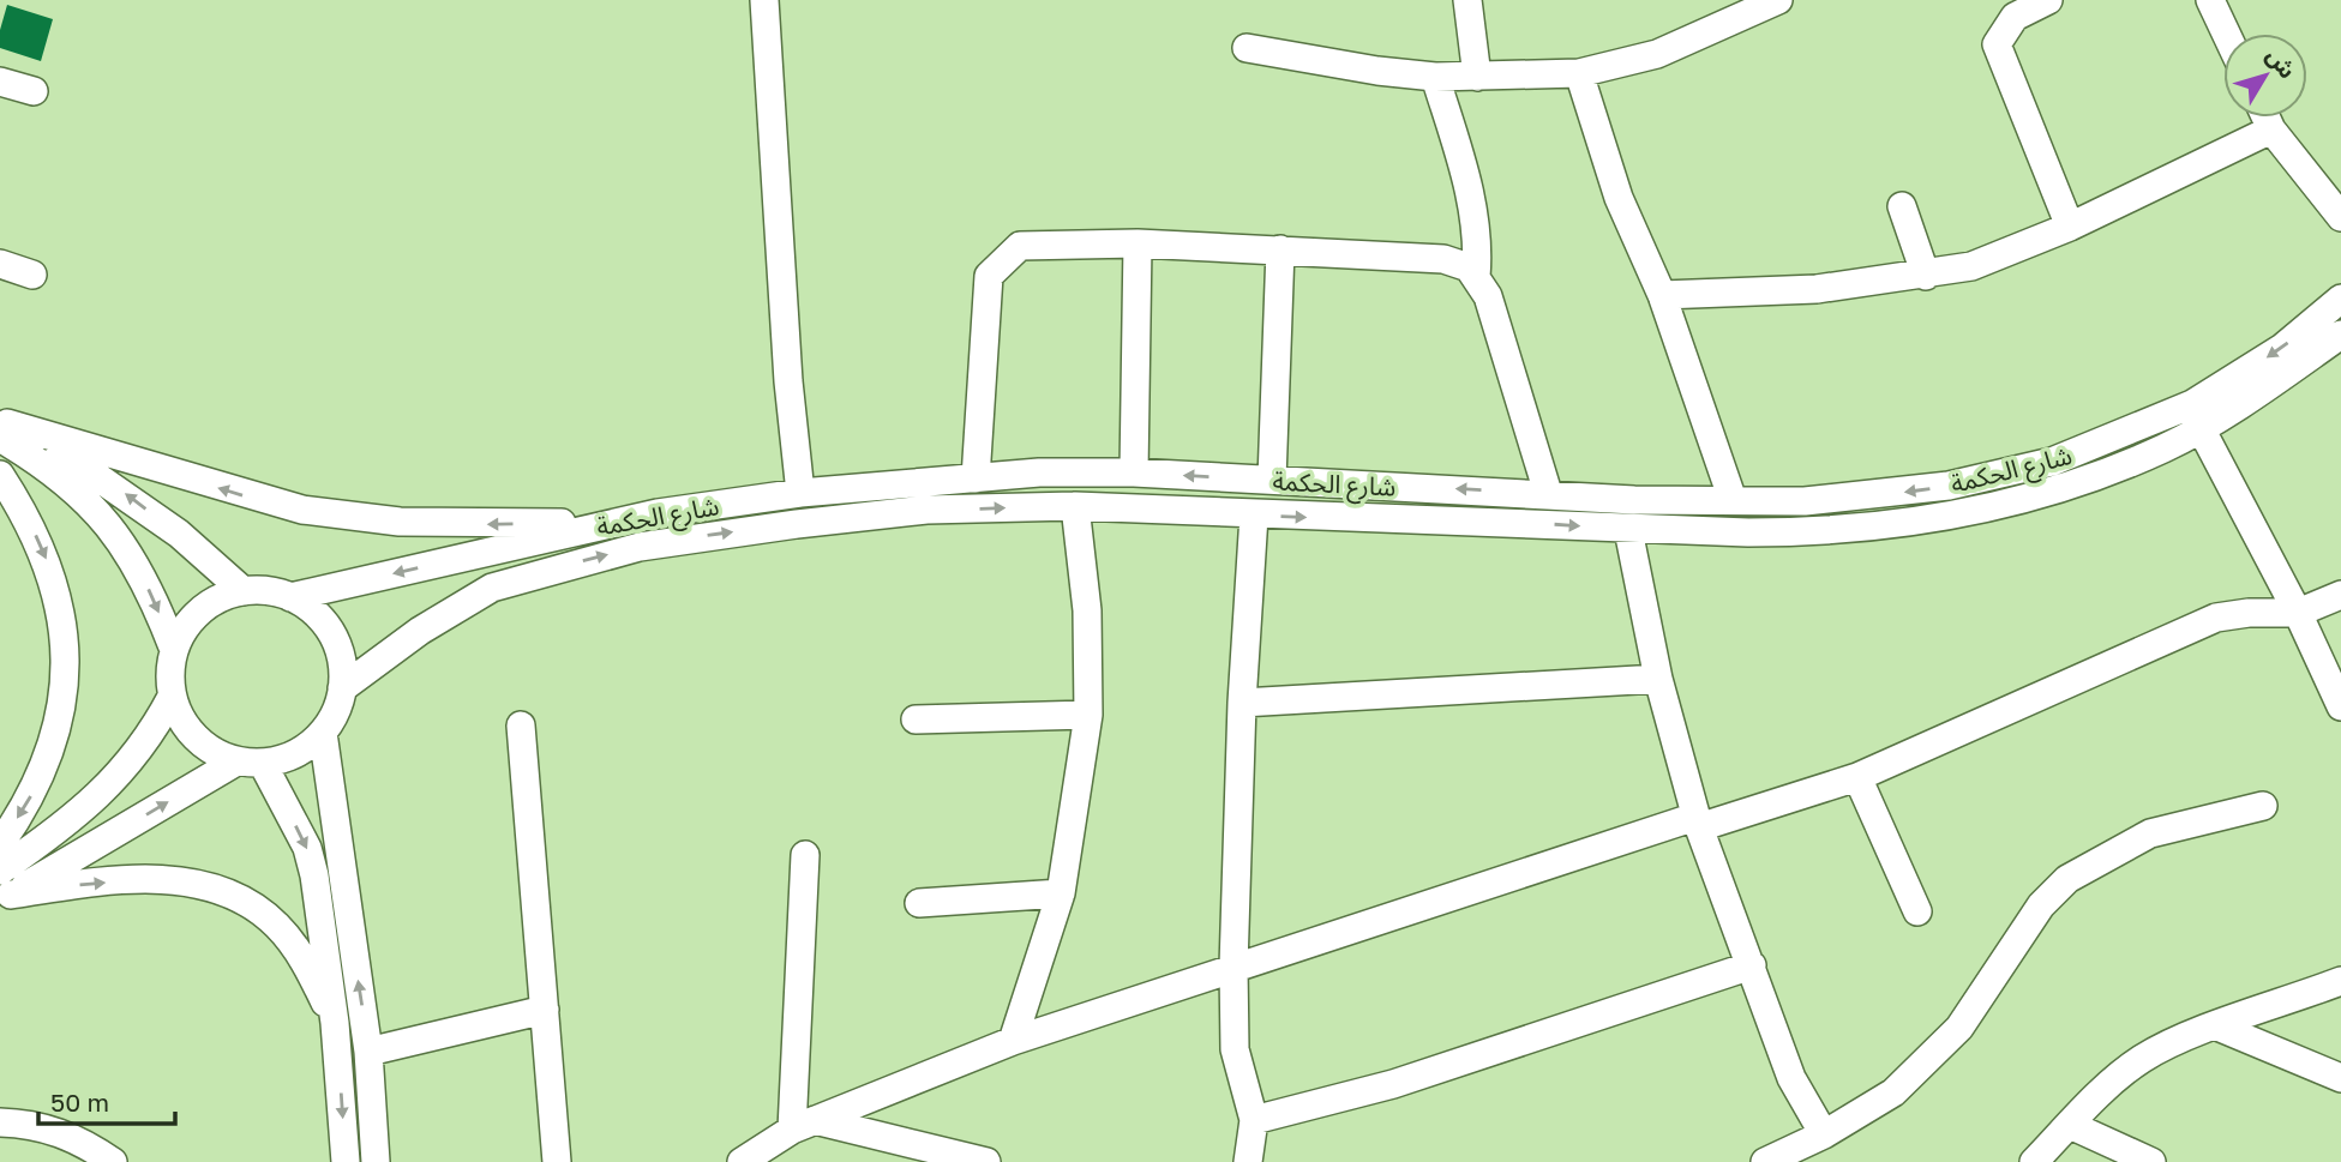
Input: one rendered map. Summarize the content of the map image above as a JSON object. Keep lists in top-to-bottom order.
{
  "streets": {
    "street": ["شارع الحكمة"]
  },
  "scale_bar": "50 m",
  "north": "top right"
}
